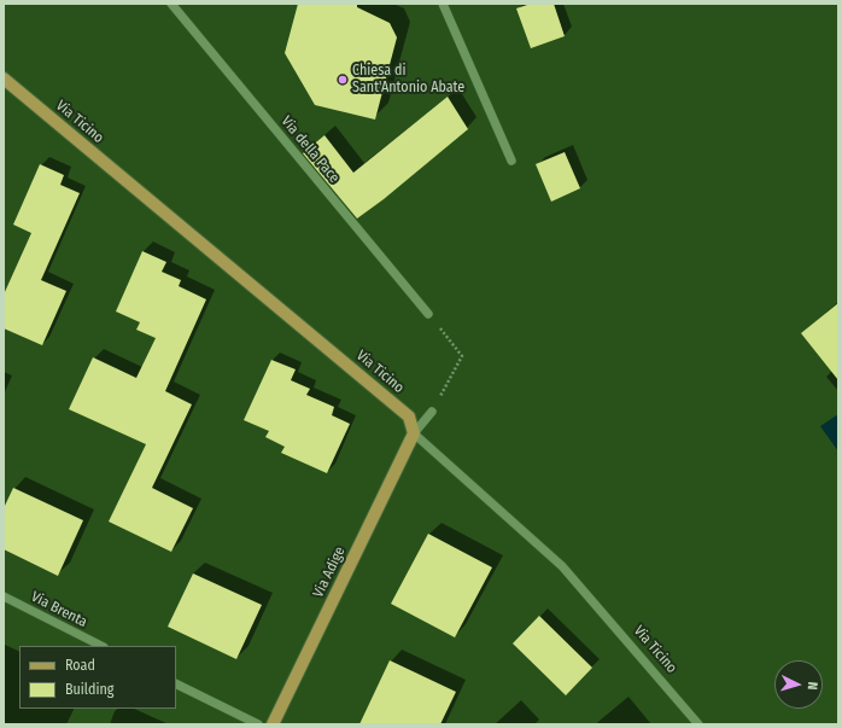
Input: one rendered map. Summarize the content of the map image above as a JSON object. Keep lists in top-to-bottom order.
{
  "streets": {
    "main road": ["Via Ticino", "Via Adige"],
    "street": ["Via della Pace", "Via Brenta"]
  },
  "crossings": [
    ["Via Ticino", "Via Adige"]
  ],
  "places": ["Chiesa di Sant'Antonio Abate"],
  "legend": ["Road", "Building"],
  "north": "right"
}
